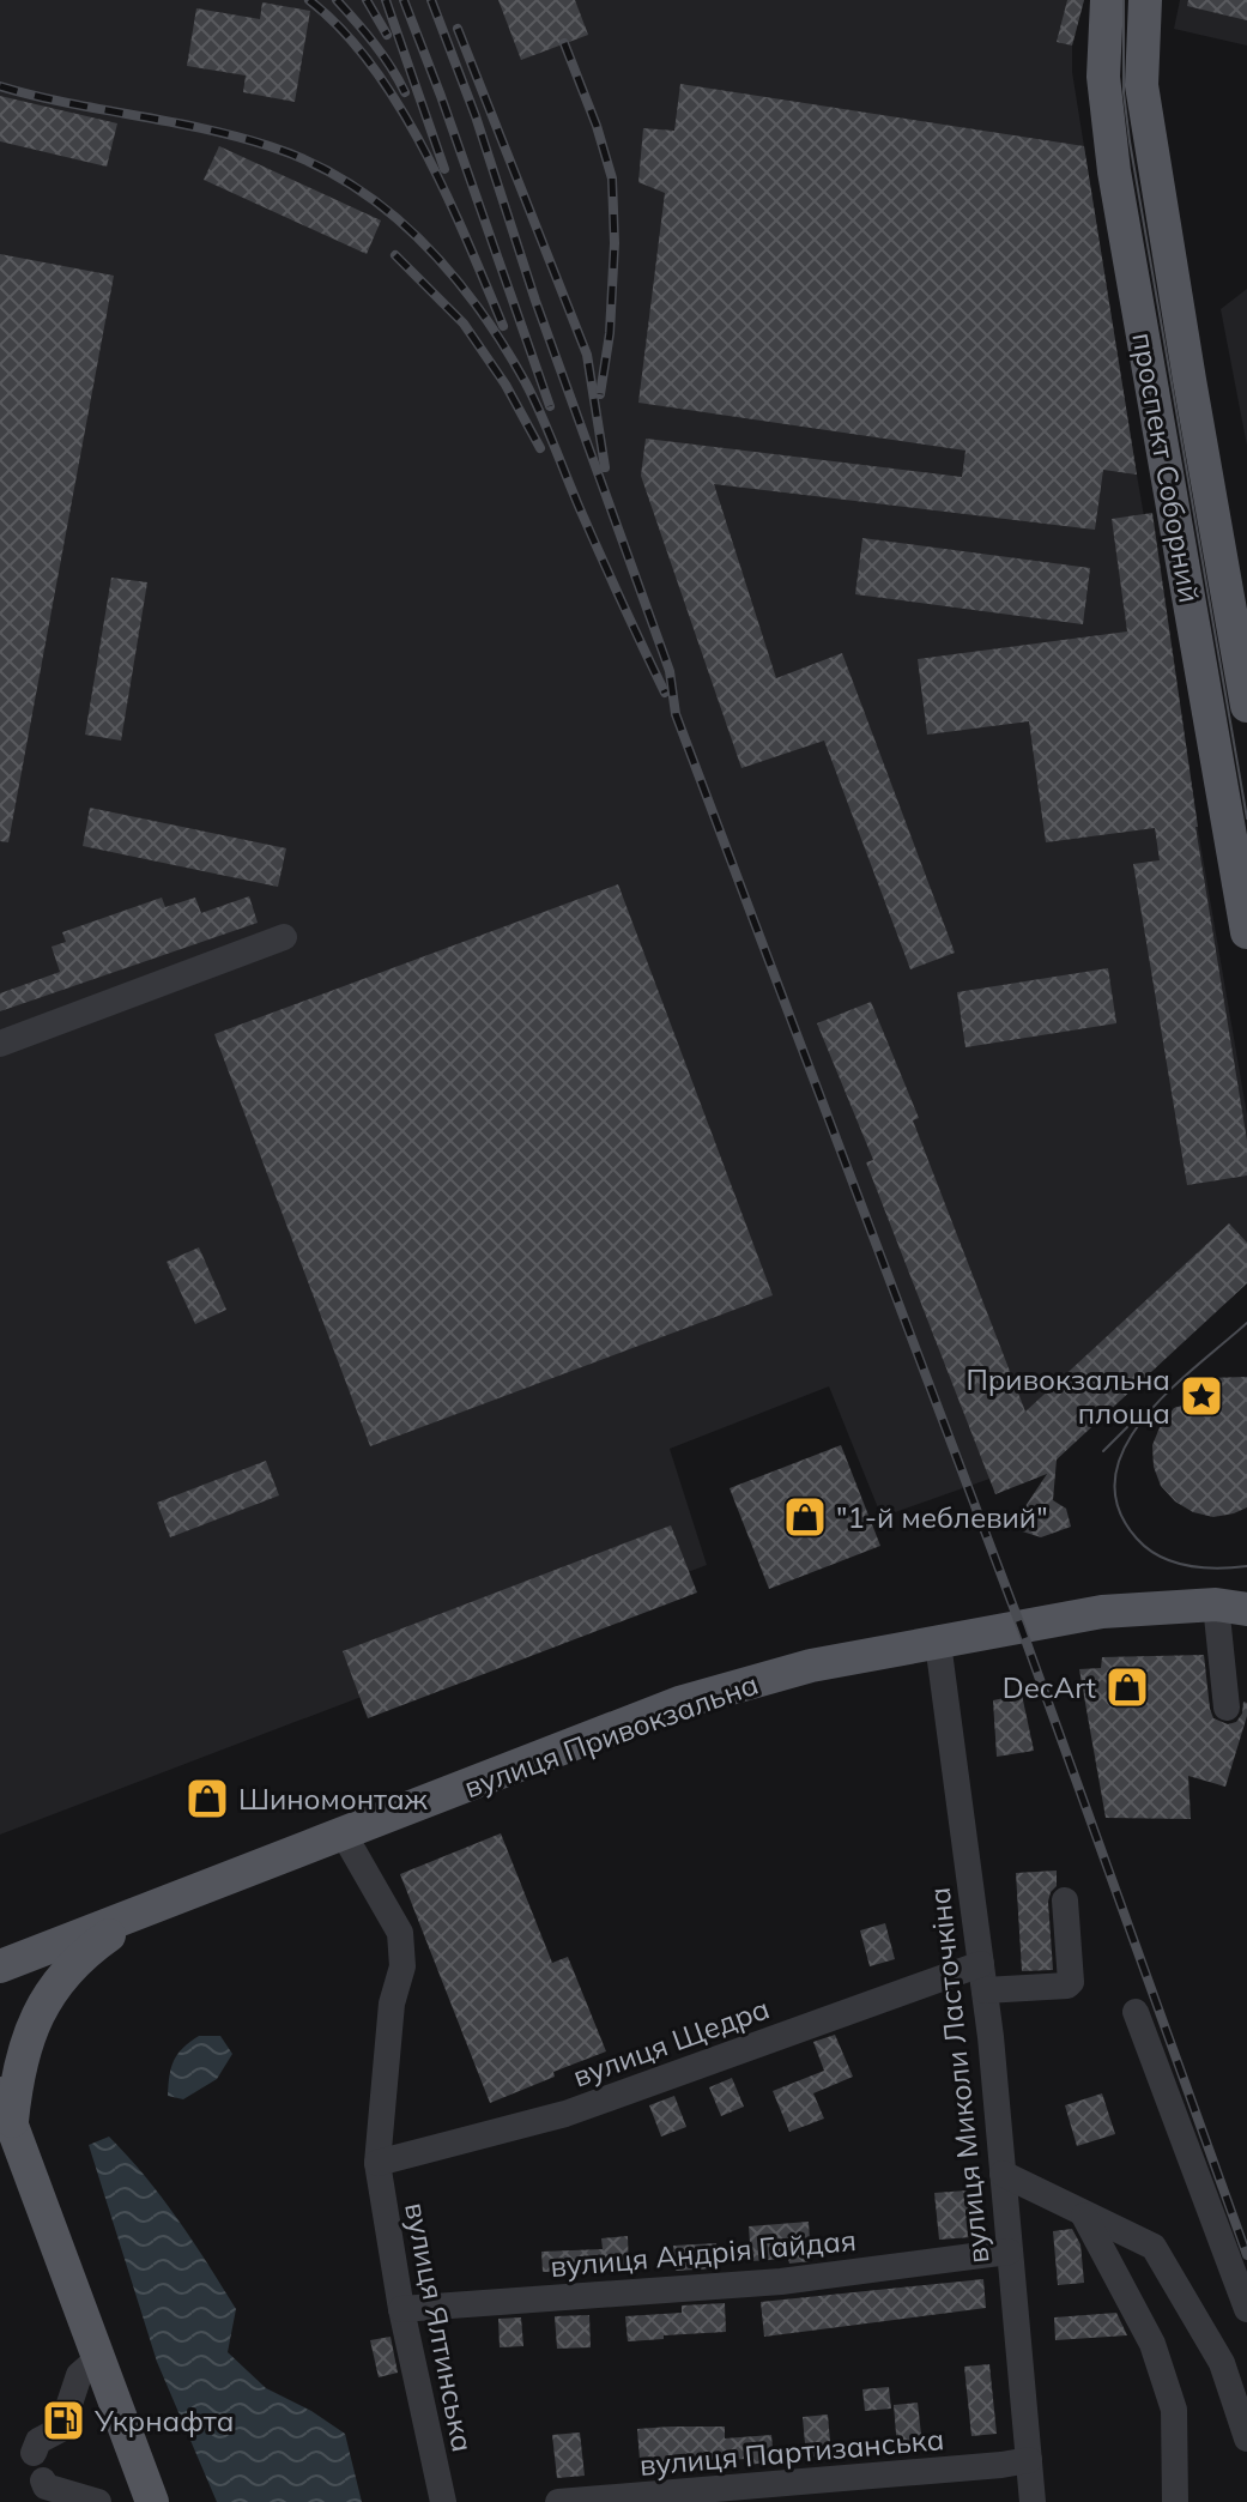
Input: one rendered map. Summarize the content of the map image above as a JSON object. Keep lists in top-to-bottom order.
{
  "streets": {
    "main road": ["проспект Соборний", "вулиця Привокзальна"],
    "street": [
      "вулиця Щедра",
      "вулиця Миколи Ласточкіна",
      "вулиця Андрія Гайдая",
      "вулиця Ялтинська",
      "вулиця Партизанська"
    ]
  },
  "crossings": [
    ["вулиця Привокзальна", "вулиця Миколи Ласточкіна"],
    ["вулиця Привокзальна", "вулиця Ялтинська"],
    ["вулиця Щедра", "вулиця Миколи Ласточкіна"],
    ["вулиця Щедра", "вулиця Ялтинська"],
    ["вулиця Миколи Ласточкіна", "вулиця Андрія Гайдая"],
    ["вулиця Миколи Ласточкіна", "вулиця Партизанська"],
    ["вулиця Андрія Гайдая", "вулиця Ялтинська"]
  ],
  "places": {
    "place": ["Привокзальна площа"],
    "shop": ["\"1-й меблевий\"", "DecArt", "Шиномонтаж"],
    "fuel station": ["Укрнафта"]
  }
}
